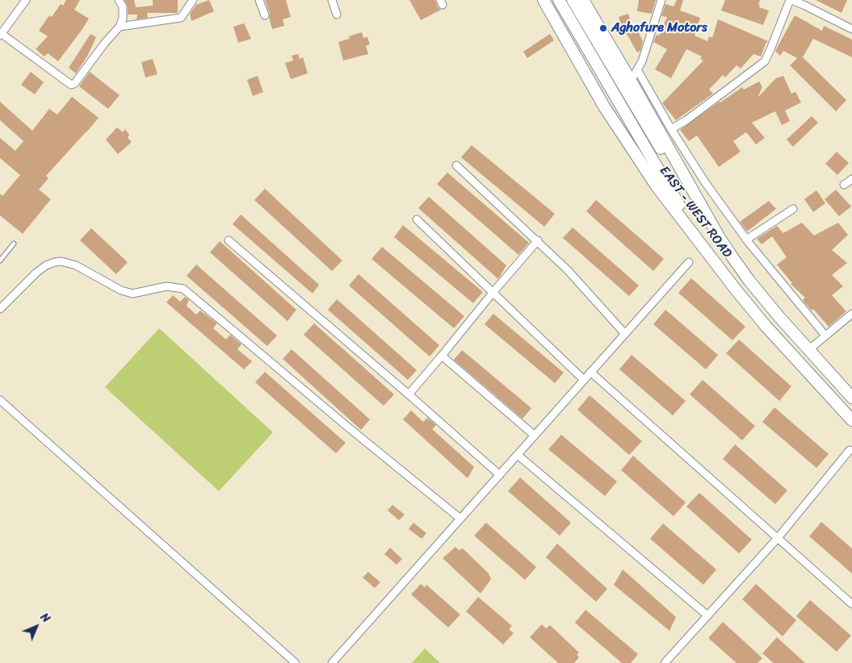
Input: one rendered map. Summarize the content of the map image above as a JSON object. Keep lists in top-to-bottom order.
{
  "streets": {
    "main road": ["EAST - WEST ROAD"]
  },
  "places": ["Aghofure Motors"],
  "north": "top right"
}
